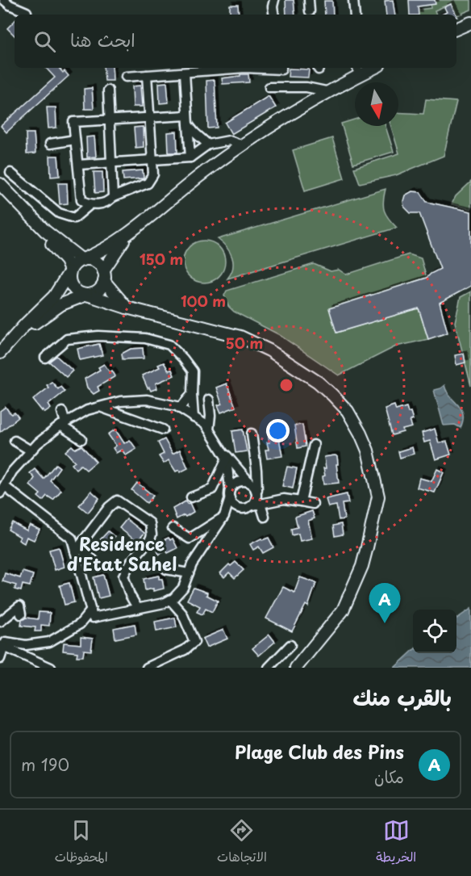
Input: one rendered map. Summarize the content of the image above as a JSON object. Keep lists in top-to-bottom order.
{
  "districts": ["Residence d'Etat Sahel"],
  "north": "bottom",
  "page": {
    "search": "ابحث هنا",
    "pins": "A",
    "heading": "بالقرب منك",
    "list": [
      {
        "mark": "A",
        "name": "Plage Club des Pins",
        "note": "مكان",
        "value": "190 m"
      }
    ],
    "nav": ["الخريطة", "الاتجاهات", "المحفوظات"]
  },
  "rings": ["150 m", "100 m", "50 m"]
}
